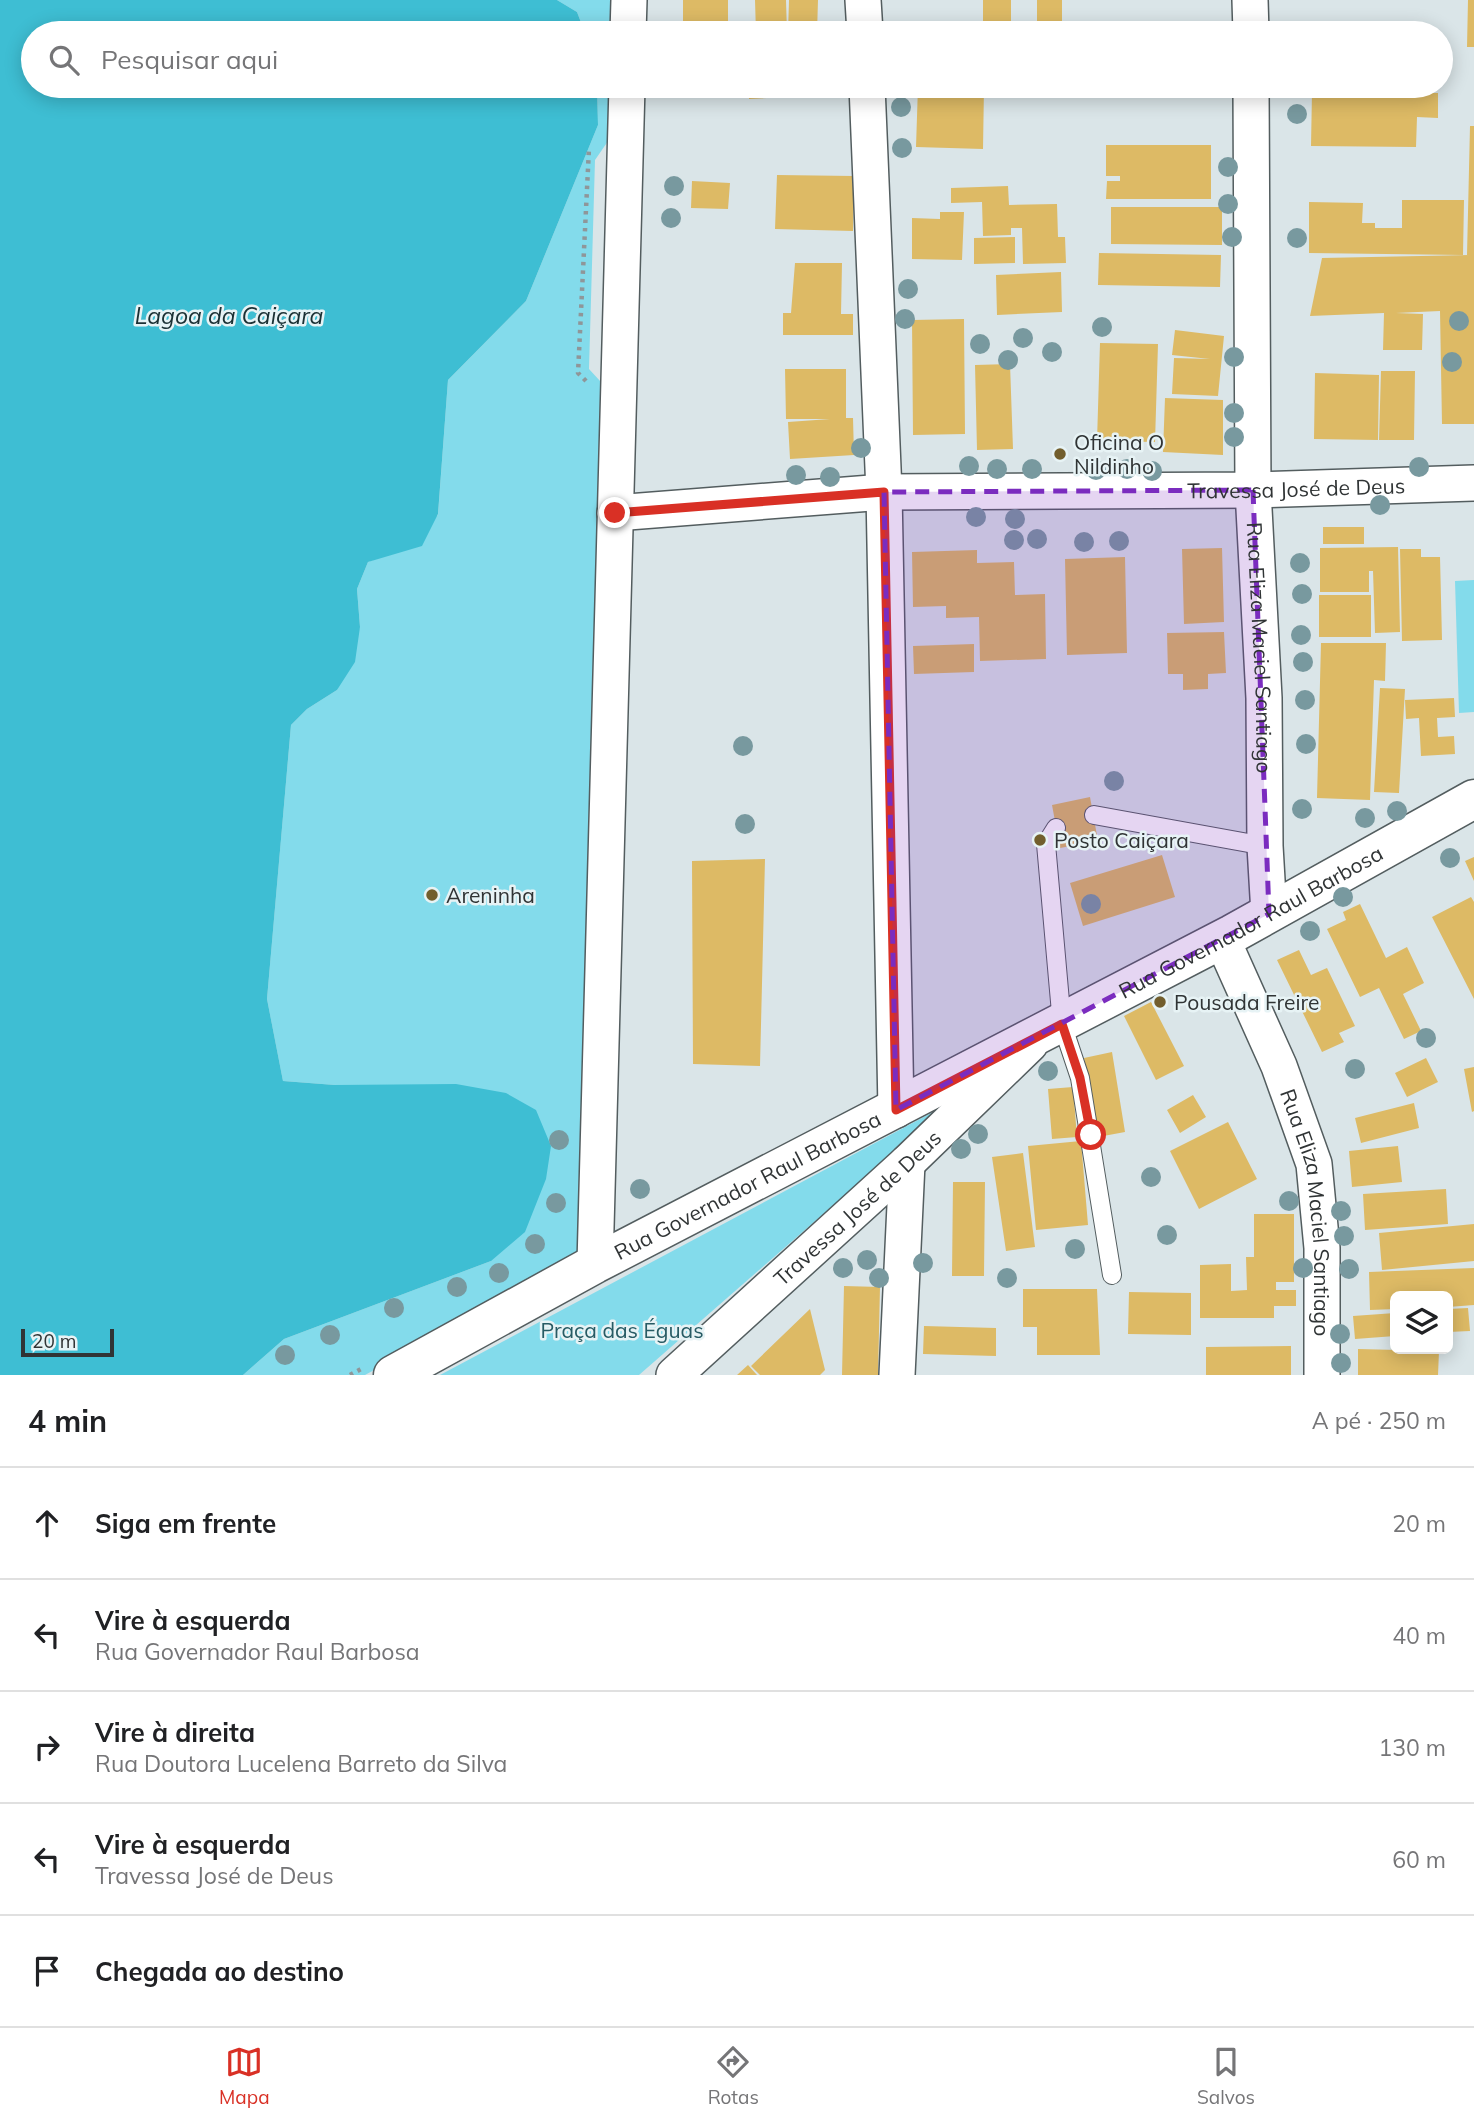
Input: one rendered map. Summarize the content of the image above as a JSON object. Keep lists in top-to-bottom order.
{
  "streets": {
    "street": ["Travessa José de Deus", "Rua Eliza Maciel Santiago", "Rua Governador Raul Barbosa"]
  },
  "crossings": [
    ["Travessa José de Deus", "Rua Eliza Maciel Santiago"],
    ["Travessa José de Deus", "Rua Governador Raul Barbosa"],
    ["Rua Eliza Maciel Santiago", "Rua Governador Raul Barbosa"]
  ],
  "water": ["Lagoa da Caiçara"],
  "parks": ["Praça das Éguas"],
  "places": [
    "Oficina O Nildinho",
    "Posto Caiçara",
    "Areninha",
    "Pousada Freire"
  ],
  "scale_bar": "20 m",
  "page": {
    "search": "Pesquisar aqui",
    "scale": "20 m",
    "heading": ["4 min", "A pé · 250 m"],
    "list": [
      ["Siga em frente", "20 m"],
      ["Vire à esquerda", "Rua Governador Raul Barbosa", "40 m"],
      ["Vire à direita", "Rua Doutora Lucelena Barreto da Silva", "130 m"],
      ["Vire à esquerda", "Travessa José de Deus", "60 m"],
      "Chegada ao destino"
    ],
    "nav": ["Mapa", "Rotas", "Salvos"]
  }
}
